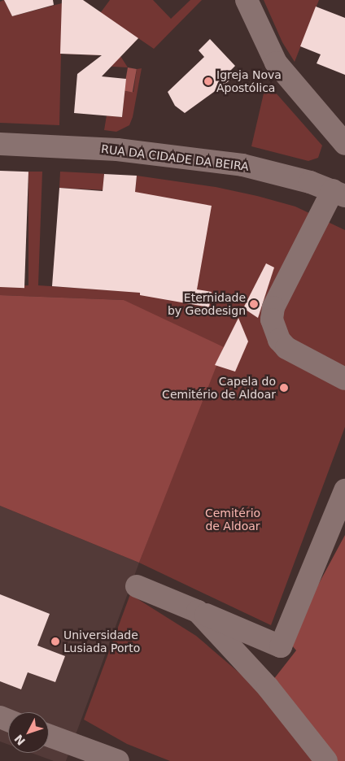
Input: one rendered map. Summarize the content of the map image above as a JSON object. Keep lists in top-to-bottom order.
{
  "streets": {
    "street": ["RUA DA CIDADE DA BEIRA"]
  },
  "parks": ["Cemitério de Aldoar"],
  "places": [
    "Igreja Nova Apostólica",
    "Eternidade by Geodesign",
    "Capela do Cemitério de Aldoar",
    "Universidade Lusiada Porto"
  ],
  "north": "bottom left"
}
